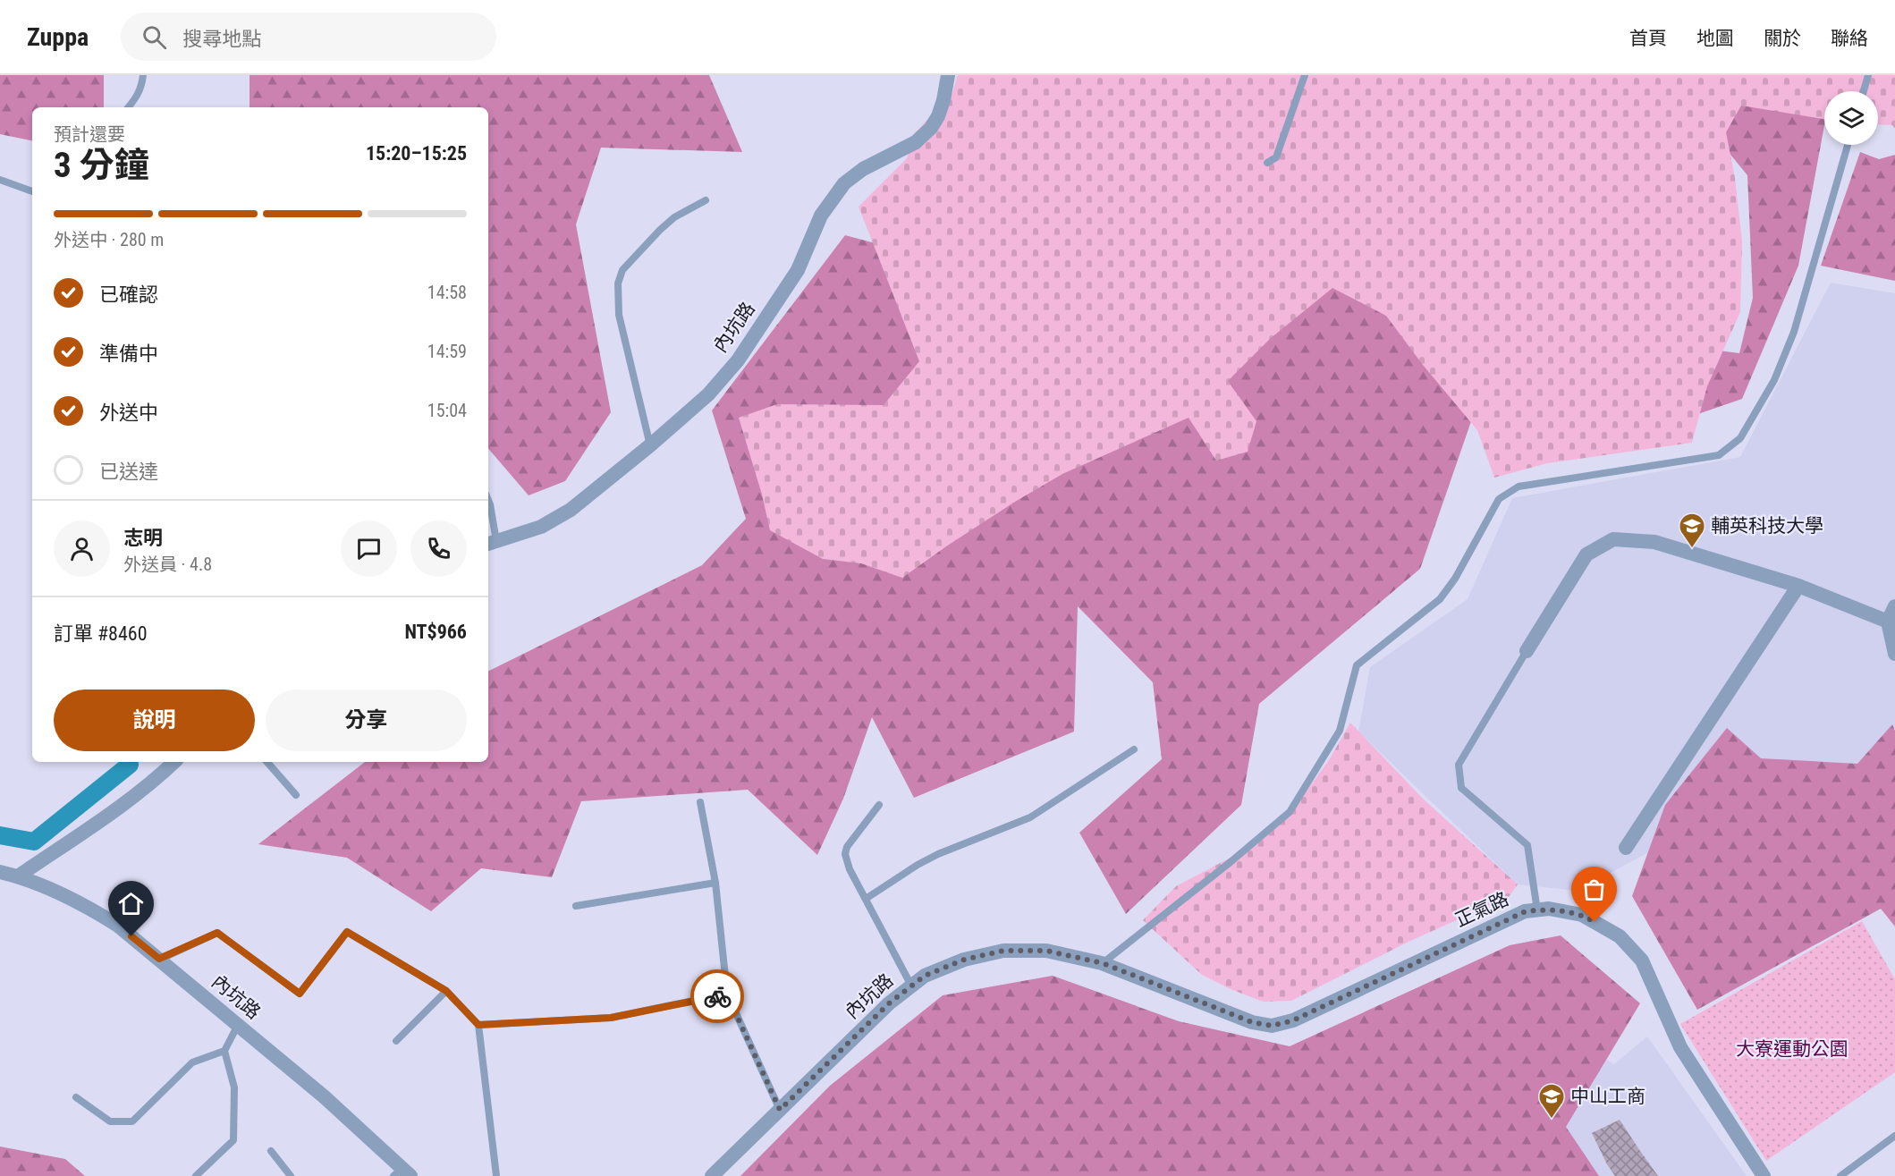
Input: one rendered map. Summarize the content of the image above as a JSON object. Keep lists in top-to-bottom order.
{
  "streets": {
    "street": ["內坑路", "正氣路"]
  },
  "crossings": [
    ["內坑路", "正氣路"]
  ],
  "parks": ["大寮運動公園"],
  "places": {
    "school or university": ["輔英科技大學", "中山工商"]
  },
  "page": {
    "header": "Zuppa",
    "search": "搜尋地點",
    "nav": [
      "首頁",
      "地圖",
      "關於",
      "聯絡"
    ],
    "heading": ["3 分鐘", "預計還要", "15:20–15:25"],
    "panel": [
      "志明",
      "外送員 · 4.8",
      "訂單 #8460",
      "NT$966"
    ],
    "bar": "外送中 · 280 m",
    "list": [
      ["已確認", "14:58"],
      ["準備中", "14:59"],
      ["外送中", "15:04"],
      "已送達"
    ],
    "buttons": ["說明", "分享"]
  }
}
